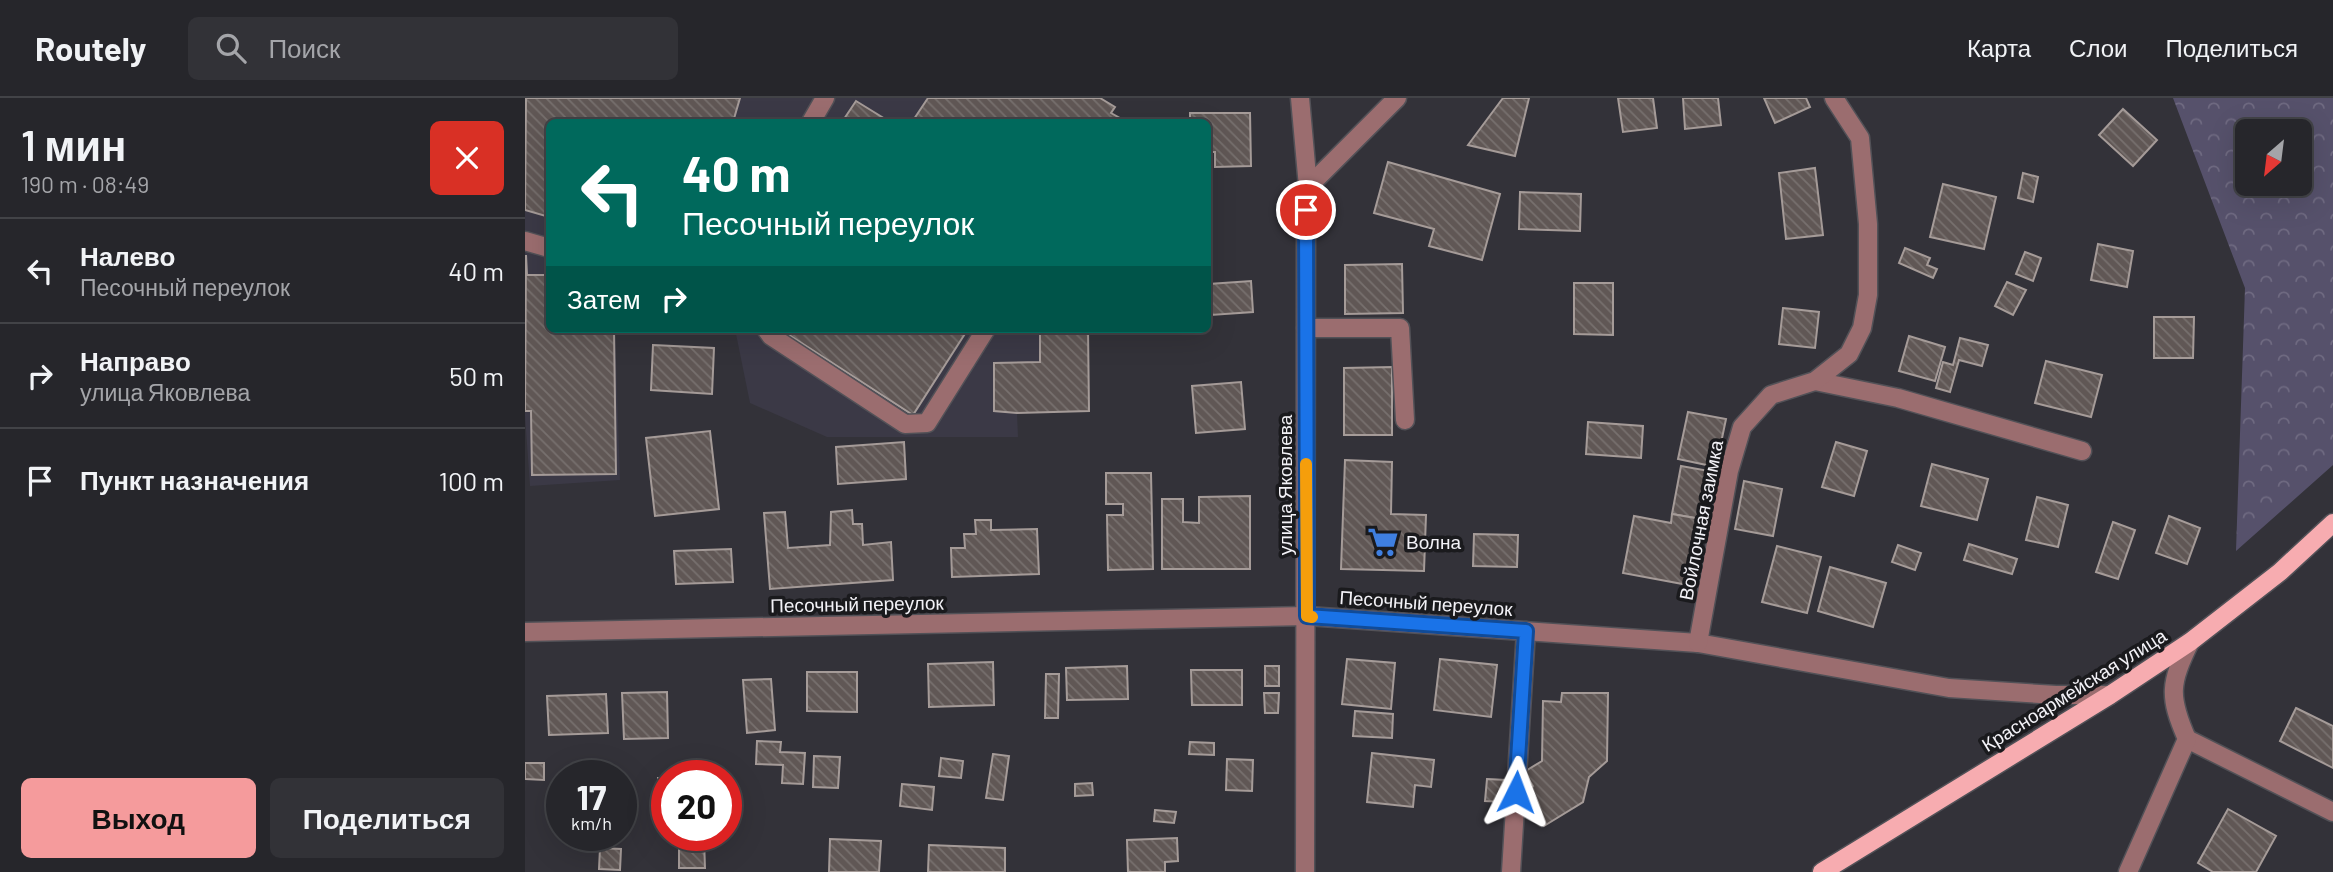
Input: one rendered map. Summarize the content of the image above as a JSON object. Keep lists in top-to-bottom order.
{
  "streets": {
    "main road": ["Красноармейская улица"],
    "street": ["улица Яковлева", "Войлочная заимка", "Песочный переулок"]
  },
  "crossings": [
    ["улица Яковлева", "Песочный переулок"],
    ["Войлочная заимка", "Песочный переулок"],
    ["Песочный переулок", "Красноармейская улица"]
  ],
  "places": {
    "supermarket": ["Волна"]
  },
  "north": "bottom left",
  "page": {
    "header": "Routely",
    "search": "Поиск",
    "nav": ["Карта", "Слои", "Поделиться"],
    "heading": ["1 мин", "190 m · 08:49"],
    "turn": ["40 m", "Песочный переулок"],
    "list": [
      {
        "name": "Налево",
        "note": "Песочный переулок",
        "value": "40 m"
      },
      {
        "name": "Направо",
        "note": "улица Яковлева",
        "value": "50 m"
      },
      {
        "name": "Пункт назначения",
        "value": "100 m"
      }
    ],
    "then": "Затем",
    "speed": "17 km/h",
    "limit": "20",
    "buttons": ["Выход", "Поделиться"]
  }
}
